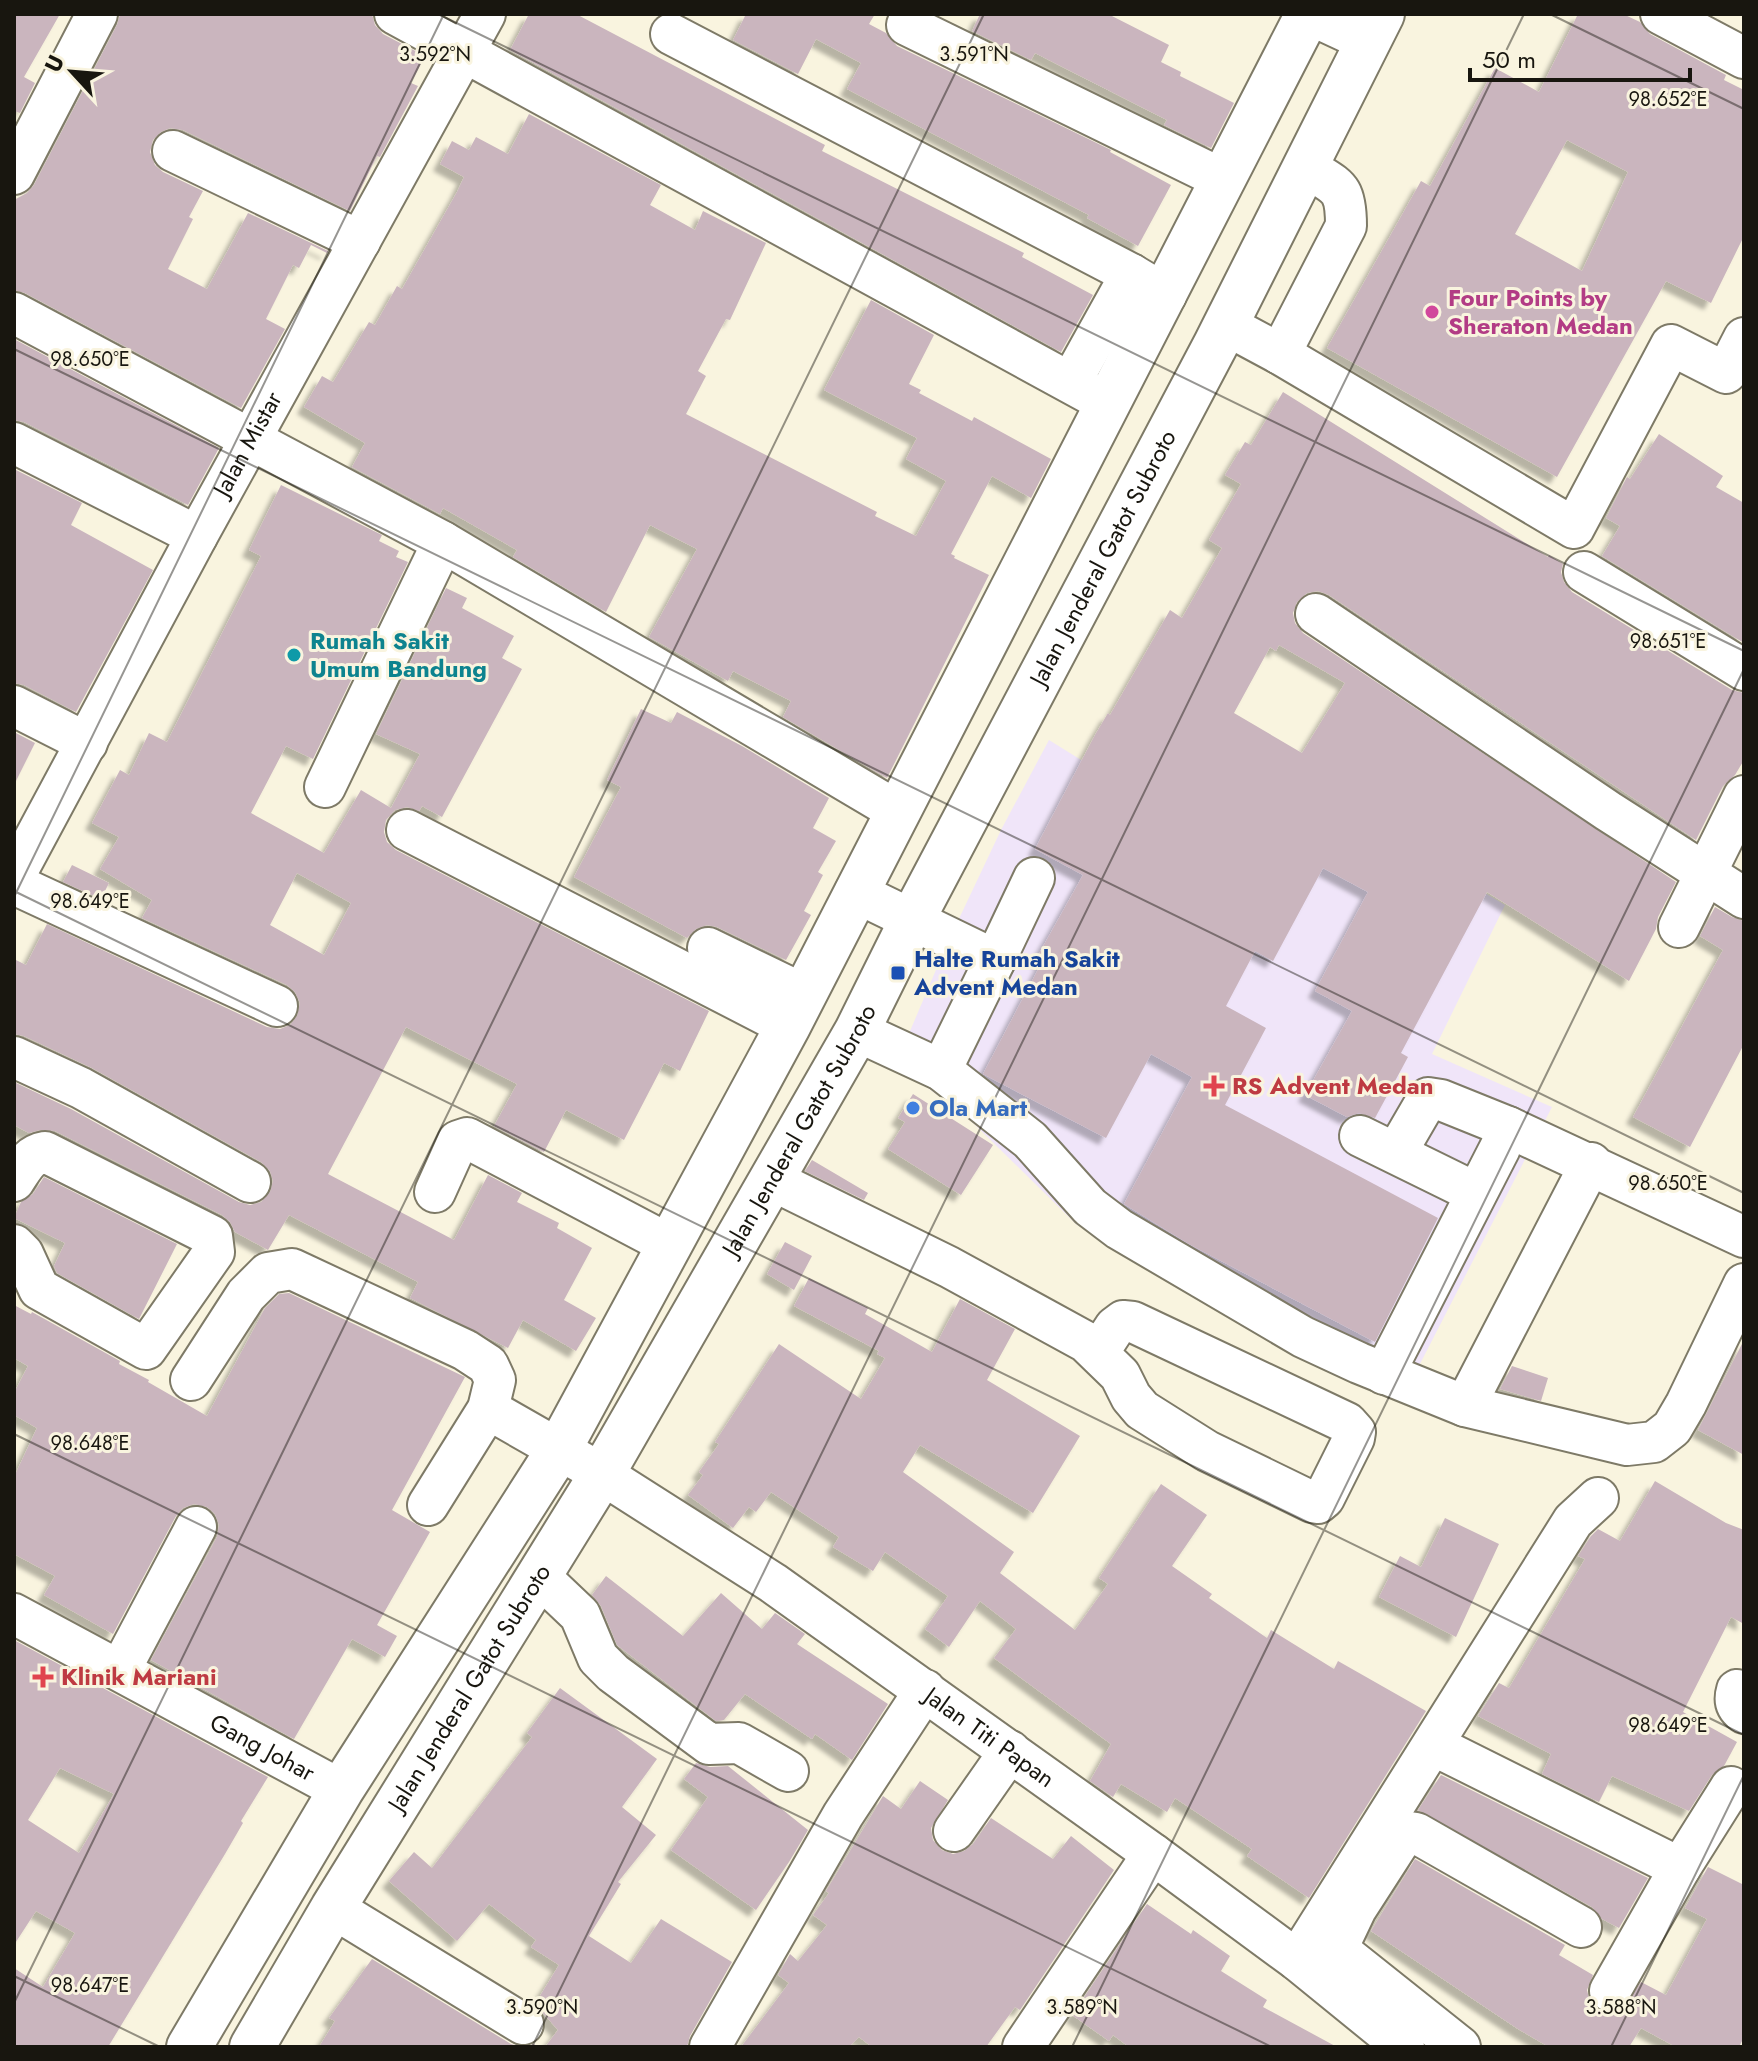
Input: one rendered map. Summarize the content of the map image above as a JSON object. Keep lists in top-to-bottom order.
{
  "streets": {
    "main road": ["Jalan Jenderal Gatot Subroto"],
    "street": ["Jalan Mistar", "Jalan Titi Papan", "Gang Johar"]
  },
  "crossings": [
    ["Jalan Jenderal Gatot Subroto", "Jalan Titi Papan"]
  ],
  "places": {
    "other": ["Four Points by Sheraton Medan", "Rumah Sakit Umum Bandung", "Ola Mart"],
    "transit": ["Halte Rumah Sakit Advent Medan"],
    "health": ["RS Advent Medan", "Klinik Mariani"]
  },
  "scale_bar": "50 m",
  "north": "top left",
  "coordinates": [
    "3.592°N",
    "3.591°N",
    "98.652°E",
    "98.650°E",
    "98.651°E",
    "98.649°E",
    "98.648°E",
    "98.647°E",
    "3.590°N",
    "3.589°N",
    "3.588°N"
  ]
}
